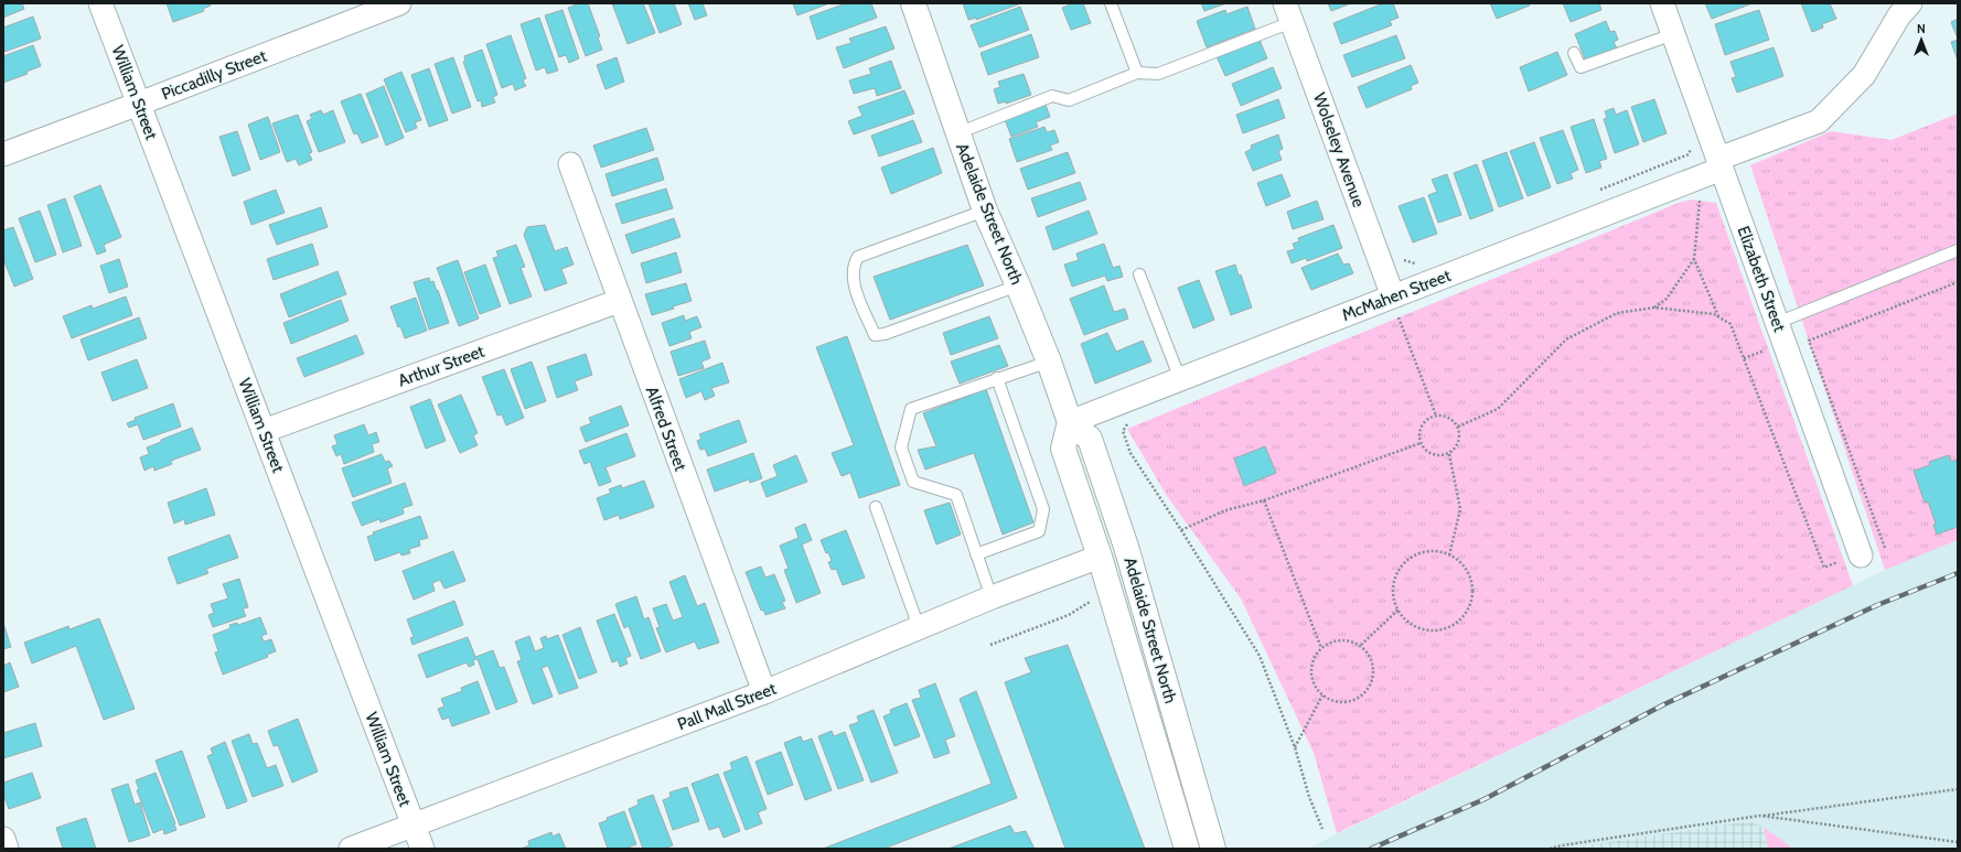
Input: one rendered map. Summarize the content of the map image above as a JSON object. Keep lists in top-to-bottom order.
{
  "streets": {
    "main road": ["Adelaide Street North"],
    "street": [
      "Piccadilly Street",
      "William Street",
      "Wolseley Avenue",
      "Elizabeth Street",
      "McMahen Street",
      "Arthur Street",
      "Alfred Street",
      "Pall Mall Street"
    ]
  },
  "crossings": [
    ["Piccadilly Street", "William Street"],
    ["William Street", "Arthur Street"],
    ["William Street", "Pall Mall Street"],
    ["Wolseley Avenue", "McMahen Street"],
    ["Adelaide Street North", "McMahen Street"],
    ["Adelaide Street North", "Pall Mall Street"],
    ["Elizabeth Street", "McMahen Street"],
    ["Arthur Street", "Alfred Street"],
    ["Alfred Street", "Pall Mall Street"]
  ],
  "north": "top"
}
